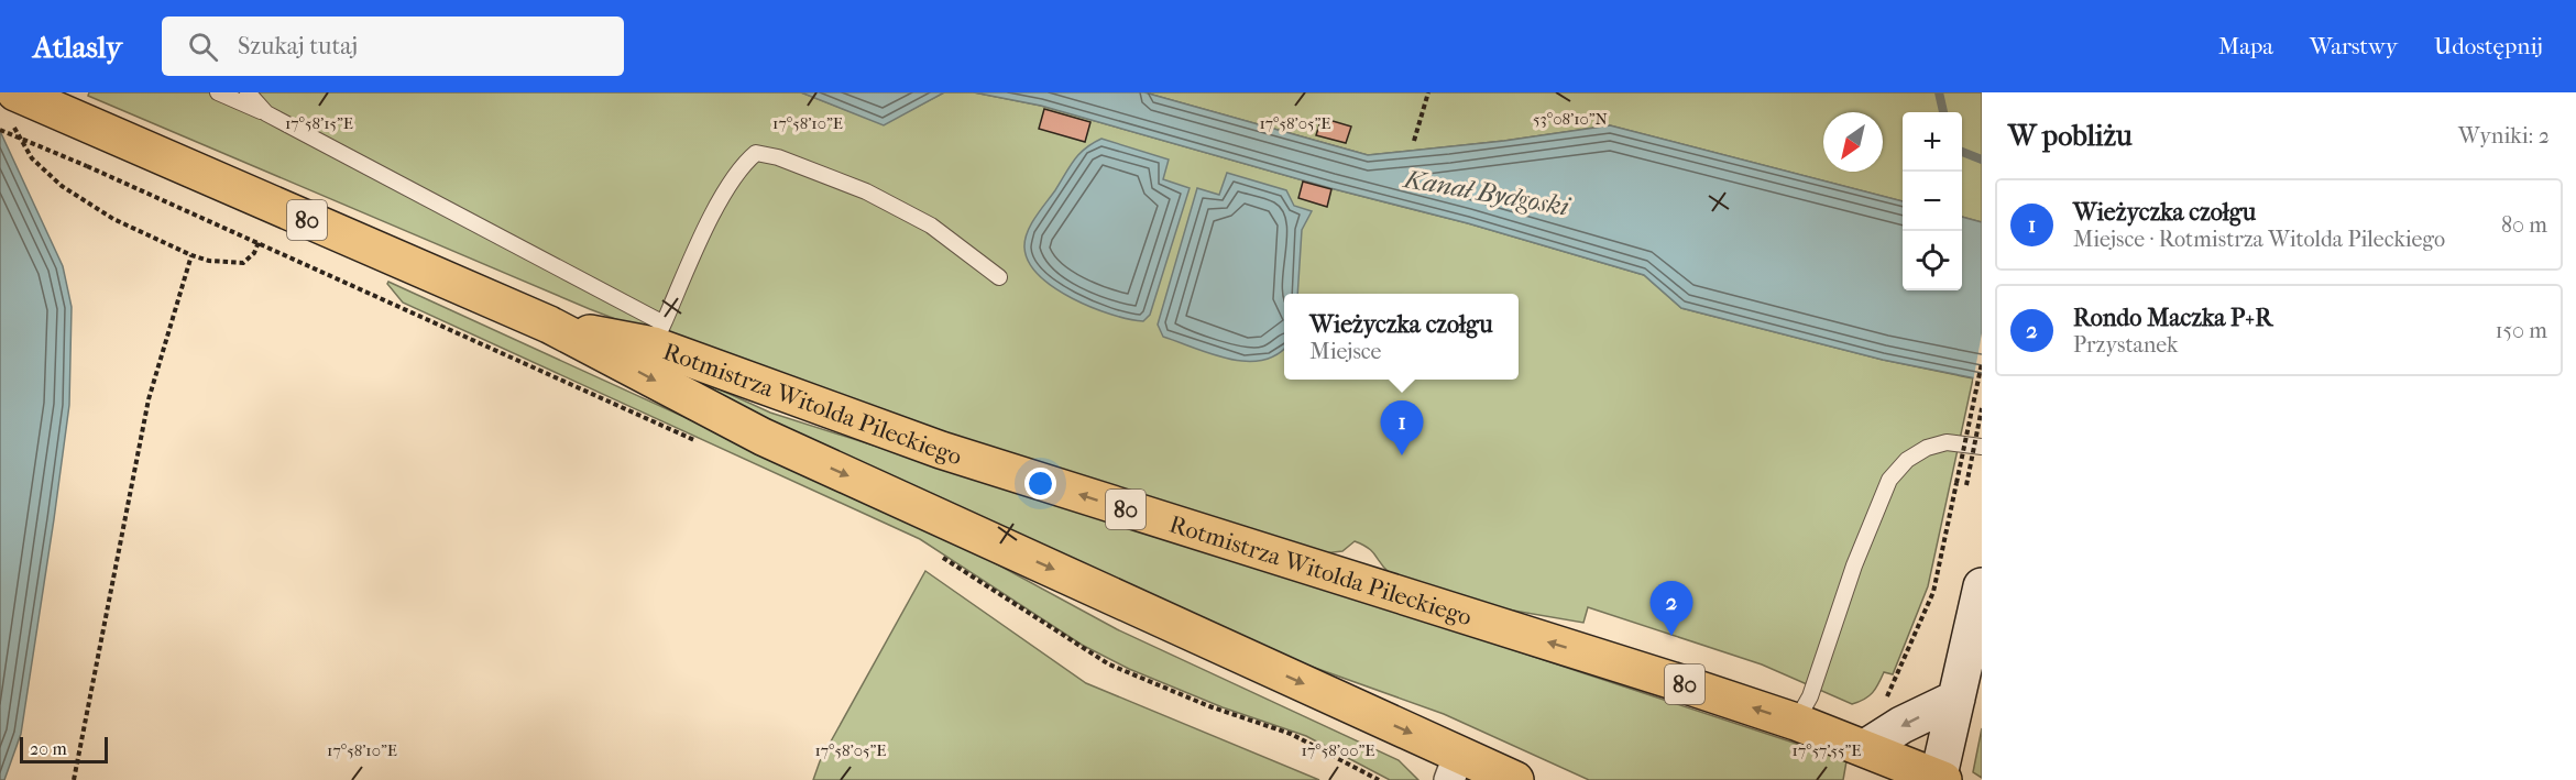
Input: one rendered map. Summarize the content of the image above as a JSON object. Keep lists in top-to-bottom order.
{
  "streets": {
    "main road": ["80", "Rotmistrza Witolda Pileckiego"]
  },
  "water": ["Kanał Bydgoski"],
  "scale_bar": "20 m",
  "north": "bottom left",
  "page": {
    "header": "Atlasly",
    "search": "Szukaj tutaj",
    "nav": ["Mapa", "Warstwy", "Udostępnij"],
    "heading": ["W pobliżu", "Wyniki: 2"],
    "map_buttons": ["+", "−"],
    "list": [
      {
        "mark": "1",
        "name": "Wieżyczka czołgu",
        "note": "Miejsce · Rotmistrza Witolda Pileckiego",
        "value": "80 m"
      },
      {
        "mark": "2",
        "name": "Rondo Maczka P+R",
        "note": "Przystanek",
        "value": "150 m"
      }
    ],
    "popup": ["Wieżyczka czołgu", "Miejsce"],
    "pins": ["1", "2"],
    "scale": "20 m"
  },
  "coordinates": [
    "53°08'10\"N",
    "17°58'15\"E",
    "17°58'10\"E",
    "17°58'05\"E",
    "17°58'00\"E",
    "17°57'55\"E"
  ]
}
